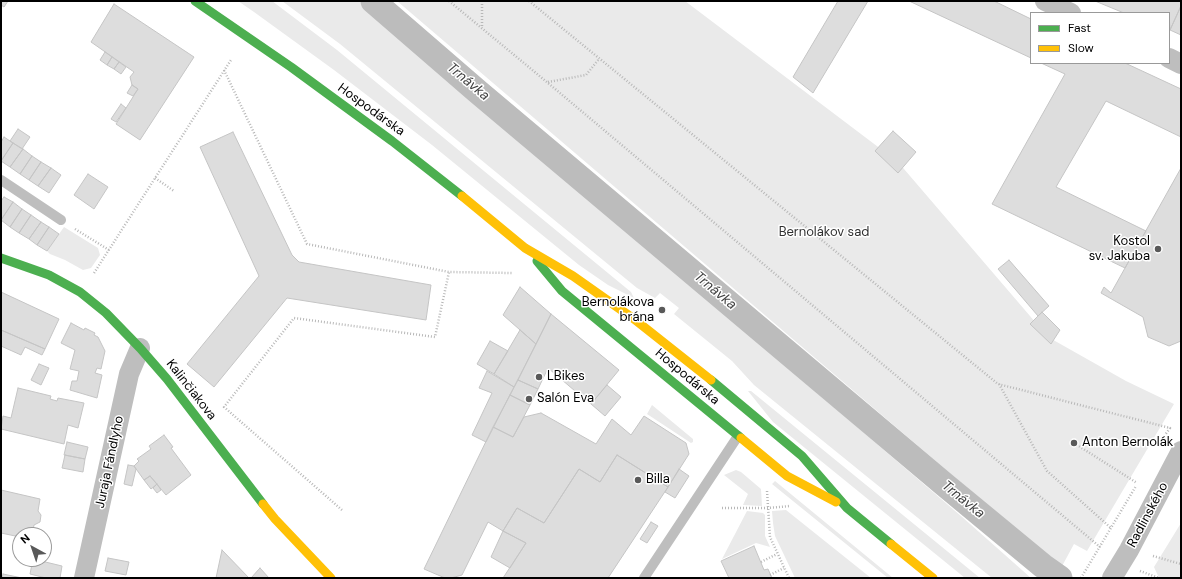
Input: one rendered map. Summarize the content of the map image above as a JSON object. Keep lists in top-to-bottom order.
{
  "streets": {
    "street": [
      "Hospodárska",
      "Kalinčiakova",
      "Juraja Fándlyho",
      "Radlinského"
    ]
  },
  "crossings": [
    ["Kalinčiakova", "Juraja Fándlyho"]
  ],
  "water": ["Trnávka"],
  "parks": ["Bernolákov sad"],
  "places": [
    "Kostol sv. Jakuba",
    "Bernolákova brána",
    "LBikes",
    "Salón Eva",
    "Anton Bernolák",
    "Billa"
  ],
  "legend": ["Fast", "Slow"],
  "north": "top left"
}
